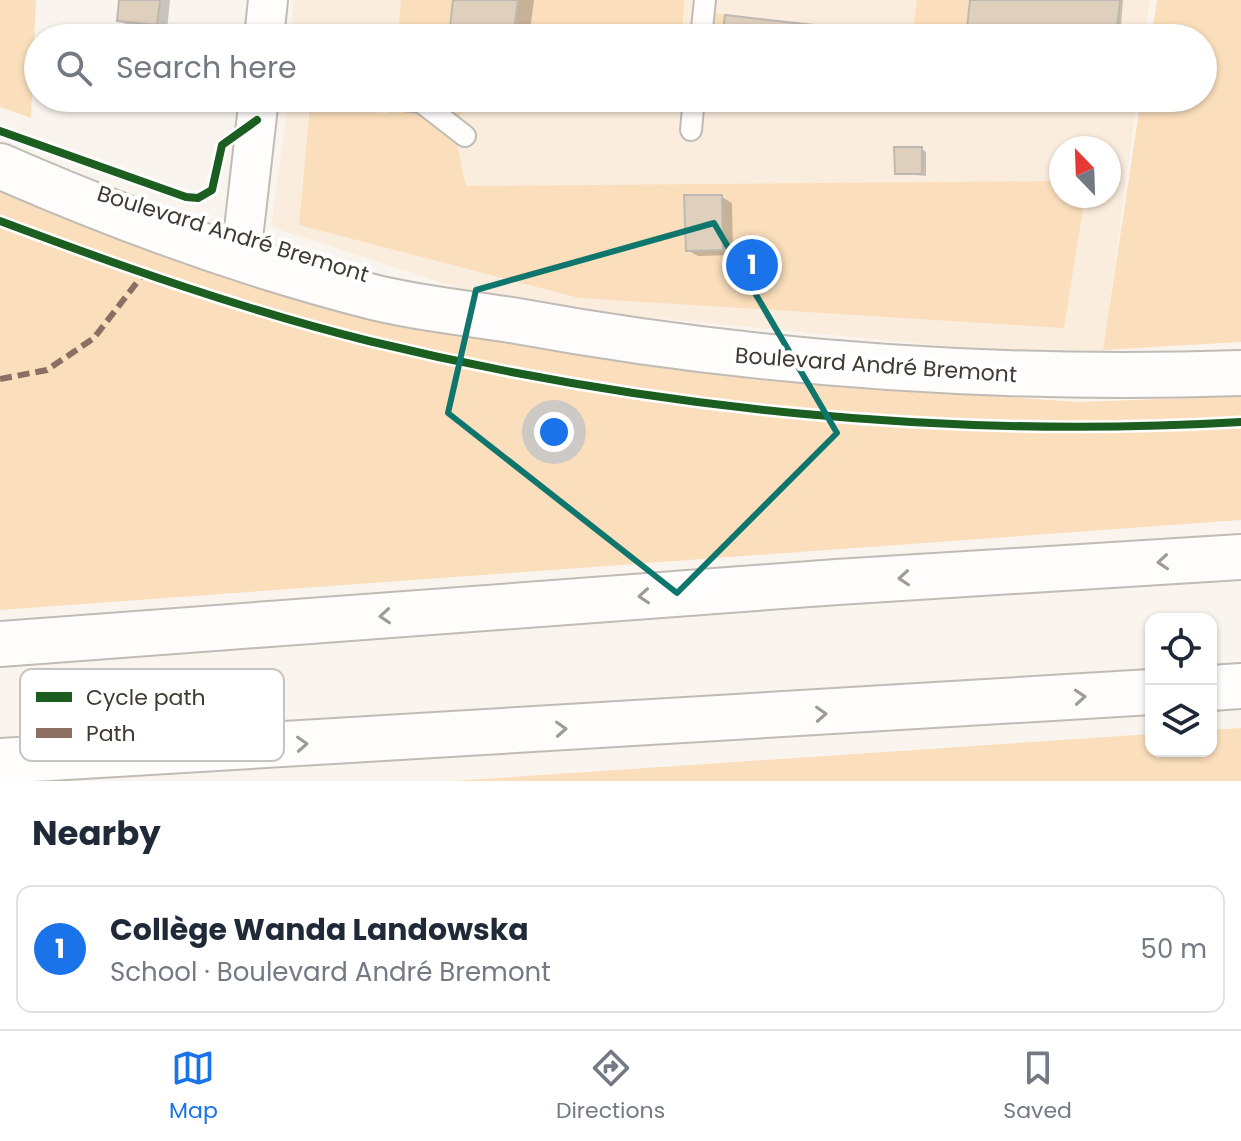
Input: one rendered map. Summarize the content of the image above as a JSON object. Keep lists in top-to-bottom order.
{
  "streets": {
    "main road": ["Boulevard André Bremont"]
  },
  "legend": ["Cycle path", "Path"],
  "north": "top left",
  "page": {
    "search": "Search here",
    "pins": "1",
    "heading": "Nearby",
    "list": [
      {
        "mark": "1",
        "name": "Collège Wanda Landowska",
        "note": "School · Boulevard André Bremont",
        "value": "50 m"
      }
    ],
    "nav": ["Map", "Directions", "Saved"]
  }
}
